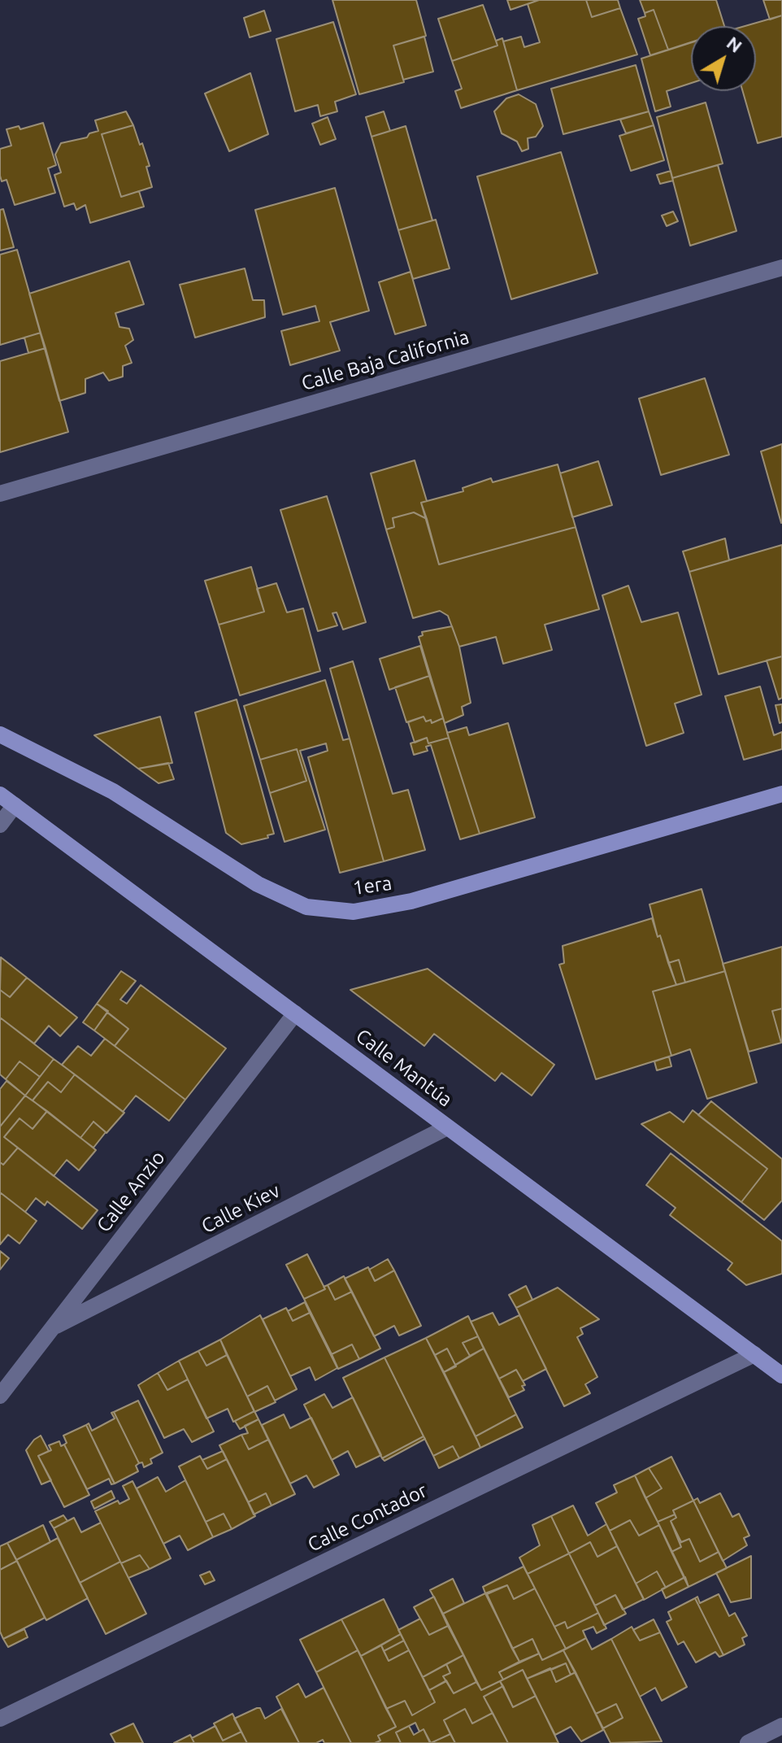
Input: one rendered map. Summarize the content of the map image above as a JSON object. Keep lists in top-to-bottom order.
{
  "streets": {
    "street": [
      "Calle Baja California",
      "1era",
      "Calle Mantúa",
      "Calle Anzio",
      "Calle Kiev",
      "Calle Contador"
    ]
  },
  "crossings": [
    ["Calle Mantúa", "Calle Anzio"],
    ["Calle Mantúa", "Calle Kiev"],
    ["Calle Mantúa", "Calle Contador"],
    ["Calle Anzio", "Calle Kiev"]
  ],
  "north": "top right"
}
